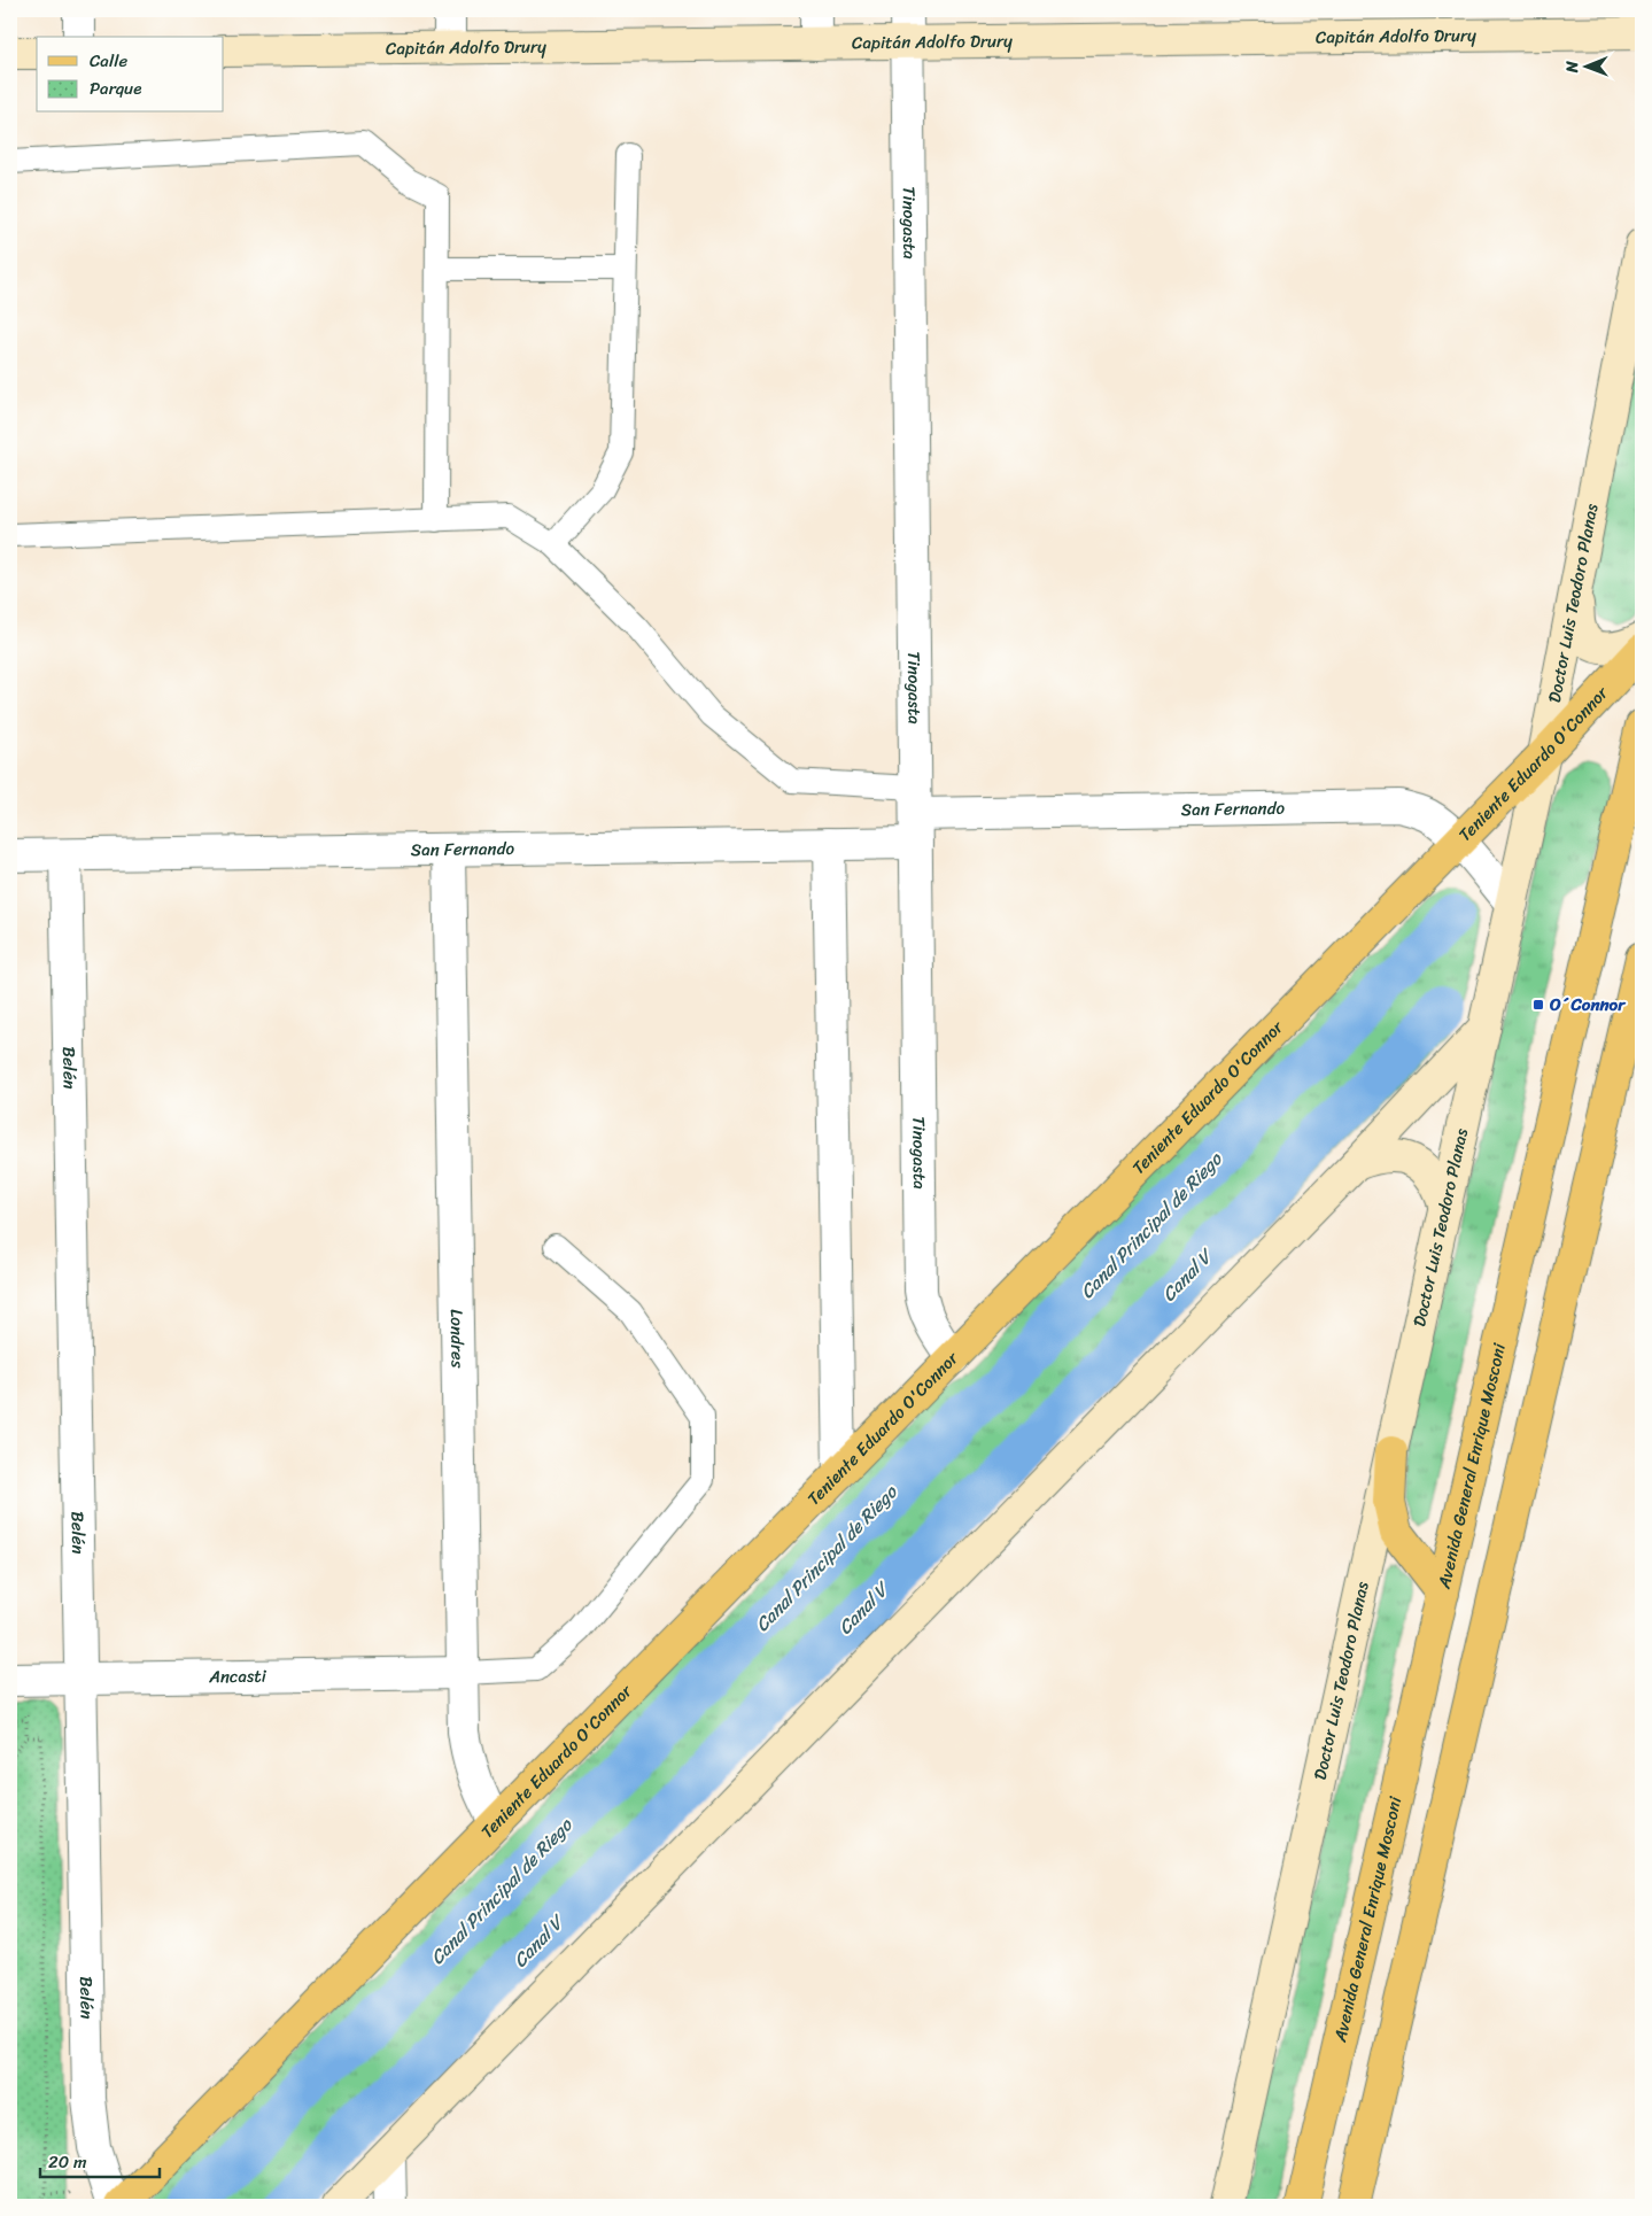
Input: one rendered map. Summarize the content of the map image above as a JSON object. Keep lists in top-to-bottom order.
{
  "streets": {
    "main road": ["Teniente Eduardo O'Connor", "Avenida General Enrique Mosconi"],
    "street": [
      "Capitán Adolfo Drury",
      "Tinogasta",
      "Doctor Luis Teodoro Planas",
      "San Fernando",
      "Belén",
      "Londres",
      "Ancasti"
    ]
  },
  "crossings": [
    ["Capitán Adolfo Drury", "Tinogasta"],
    ["Tinogasta", "Teniente Eduardo O'Connor"],
    ["Tinogasta", "San Fernando"],
    ["Doctor Luis Teodoro Planas", "Teniente Eduardo O'Connor"],
    ["Doctor Luis Teodoro Planas", "San Fernando"],
    ["Teniente Eduardo O'Connor", "San Fernando"],
    ["Teniente Eduardo O'Connor", "Londres"],
    ["San Fernando", "Belén"],
    ["San Fernando", "Londres"],
    ["Belén", "Ancasti"],
    ["Londres", "Ancasti"]
  ],
  "water": ["Canal Principal de Riego", "Canal V"],
  "places": {
    "transit": ["O´Connor"]
  },
  "legend": ["Calle", "Parque"],
  "scale_bar": "20 m",
  "north": "left"
}
